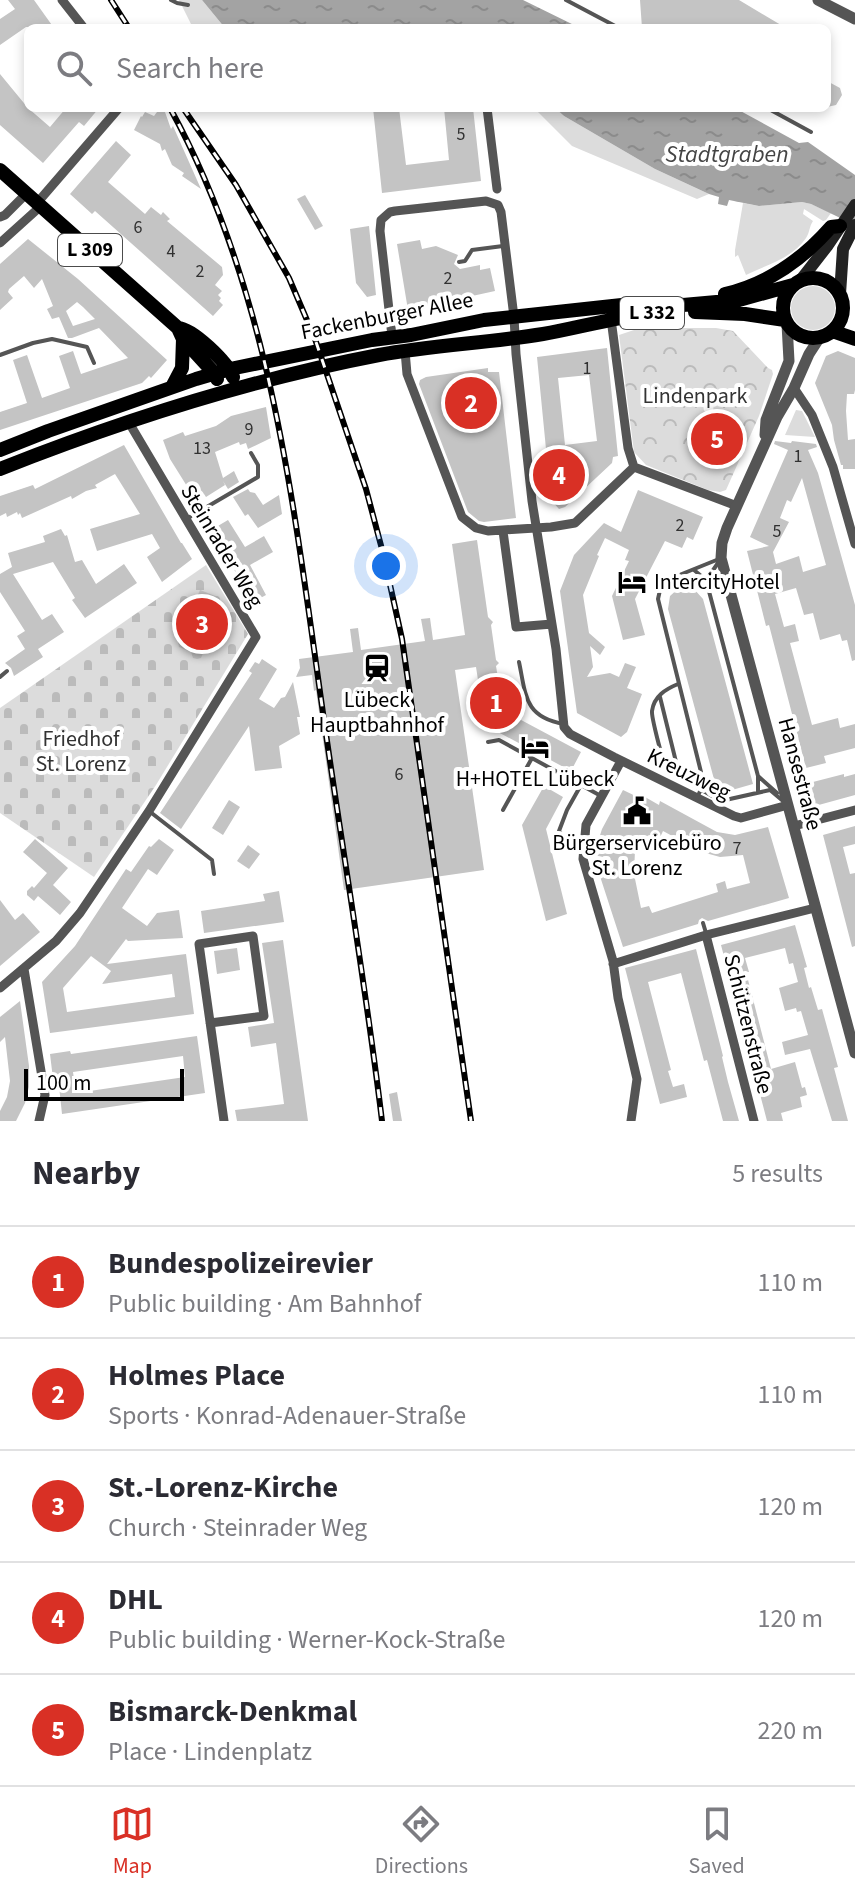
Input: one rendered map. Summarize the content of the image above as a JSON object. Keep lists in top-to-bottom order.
{
  "streets": {
    "main road": ["L 309", "L 332", "Fackenburger Allee"],
    "street": [
      "Steinrader Weg",
      "Kreuzweg",
      "Hansestraße",
      "Schützenstraße"
    ]
  },
  "crossings": [
    ["L 309", "Fackenburger Allee"],
    ["L 332", "Fackenburger Allee"],
    ["Fackenburger Allee", "Steinrader Weg"],
    ["Kreuzweg", "Hansestraße"]
  ],
  "water": ["Stadtgraben"],
  "parks": ["Lindenpark", "Friedhof St. Lorenz"],
  "places": {
    "hotel": ["IntercityHotel", "H+HOTEL Lübeck"],
    "station": ["Lübeck Hauptbahnhof"],
    "public building": ["Bürgerservicebüro St. Lorenz"]
  },
  "house_numbers": [
    "5",
    "6",
    "4",
    "2",
    "2",
    "1",
    "9",
    "13",
    "1",
    "2",
    "5",
    "6",
    "7"
  ],
  "scale_bar": "100 m",
  "page": {
    "search": "Search here",
    "pins": [
      "2",
      "5",
      "4",
      "3",
      "1"
    ],
    "scale": "100 m",
    "heading": ["Nearby", "5 results"],
    "list": [
      {
        "mark": "1",
        "name": "Bundespolizeirevier",
        "note": "Public building · Am Bahnhof",
        "value": "110 m"
      },
      {
        "mark": "2",
        "name": "Holmes Place",
        "note": "Sports · Konrad-Adenauer-Straße",
        "value": "110 m"
      },
      {
        "mark": "3",
        "name": "St.-Lorenz-Kirche",
        "note": "Church · Steinrader Weg",
        "value": "120 m"
      },
      {
        "mark": "4",
        "name": "DHL",
        "note": "Public building · Werner-Kock-Straße",
        "value": "120 m"
      },
      {
        "mark": "5",
        "name": "Bismarck-Denkmal",
        "note": "Place · Lindenplatz",
        "value": "220 m"
      }
    ],
    "nav": ["Map", "Directions", "Saved"]
  }
}
